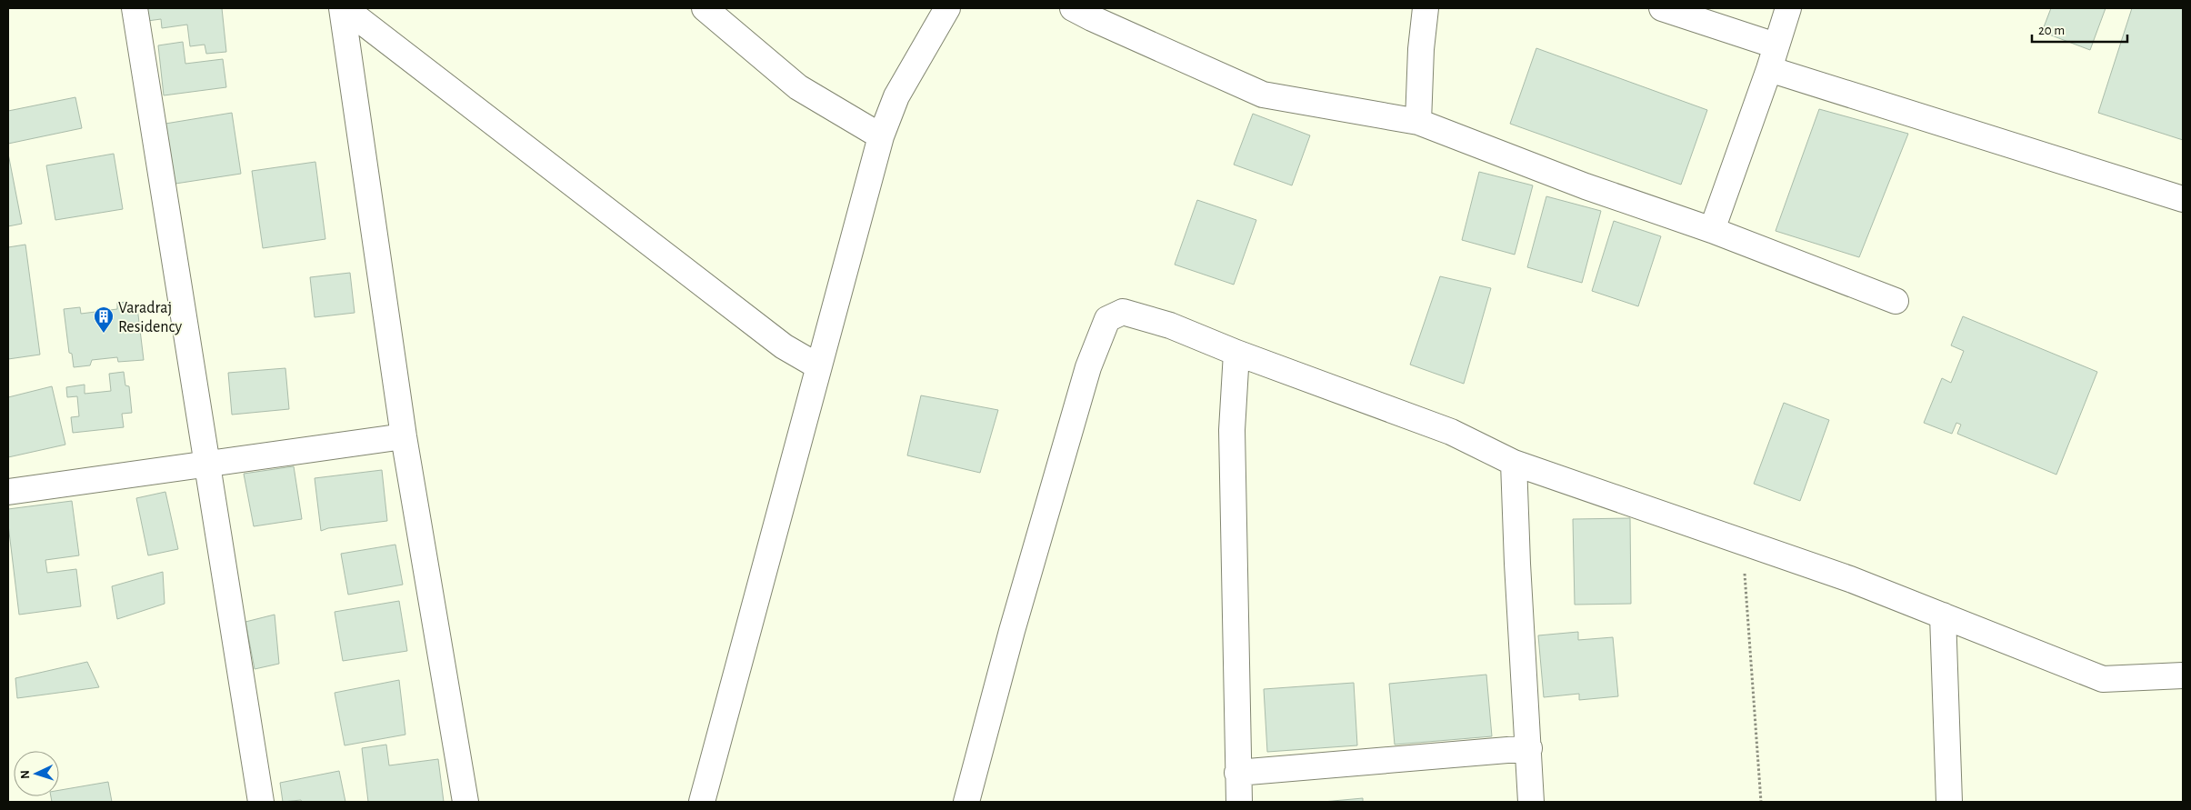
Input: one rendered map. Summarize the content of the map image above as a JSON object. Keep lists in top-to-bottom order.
{
  "places": {
    "building": ["Varadraj Residency"]
  },
  "scale_bar": "20 m",
  "north": "left"
}
